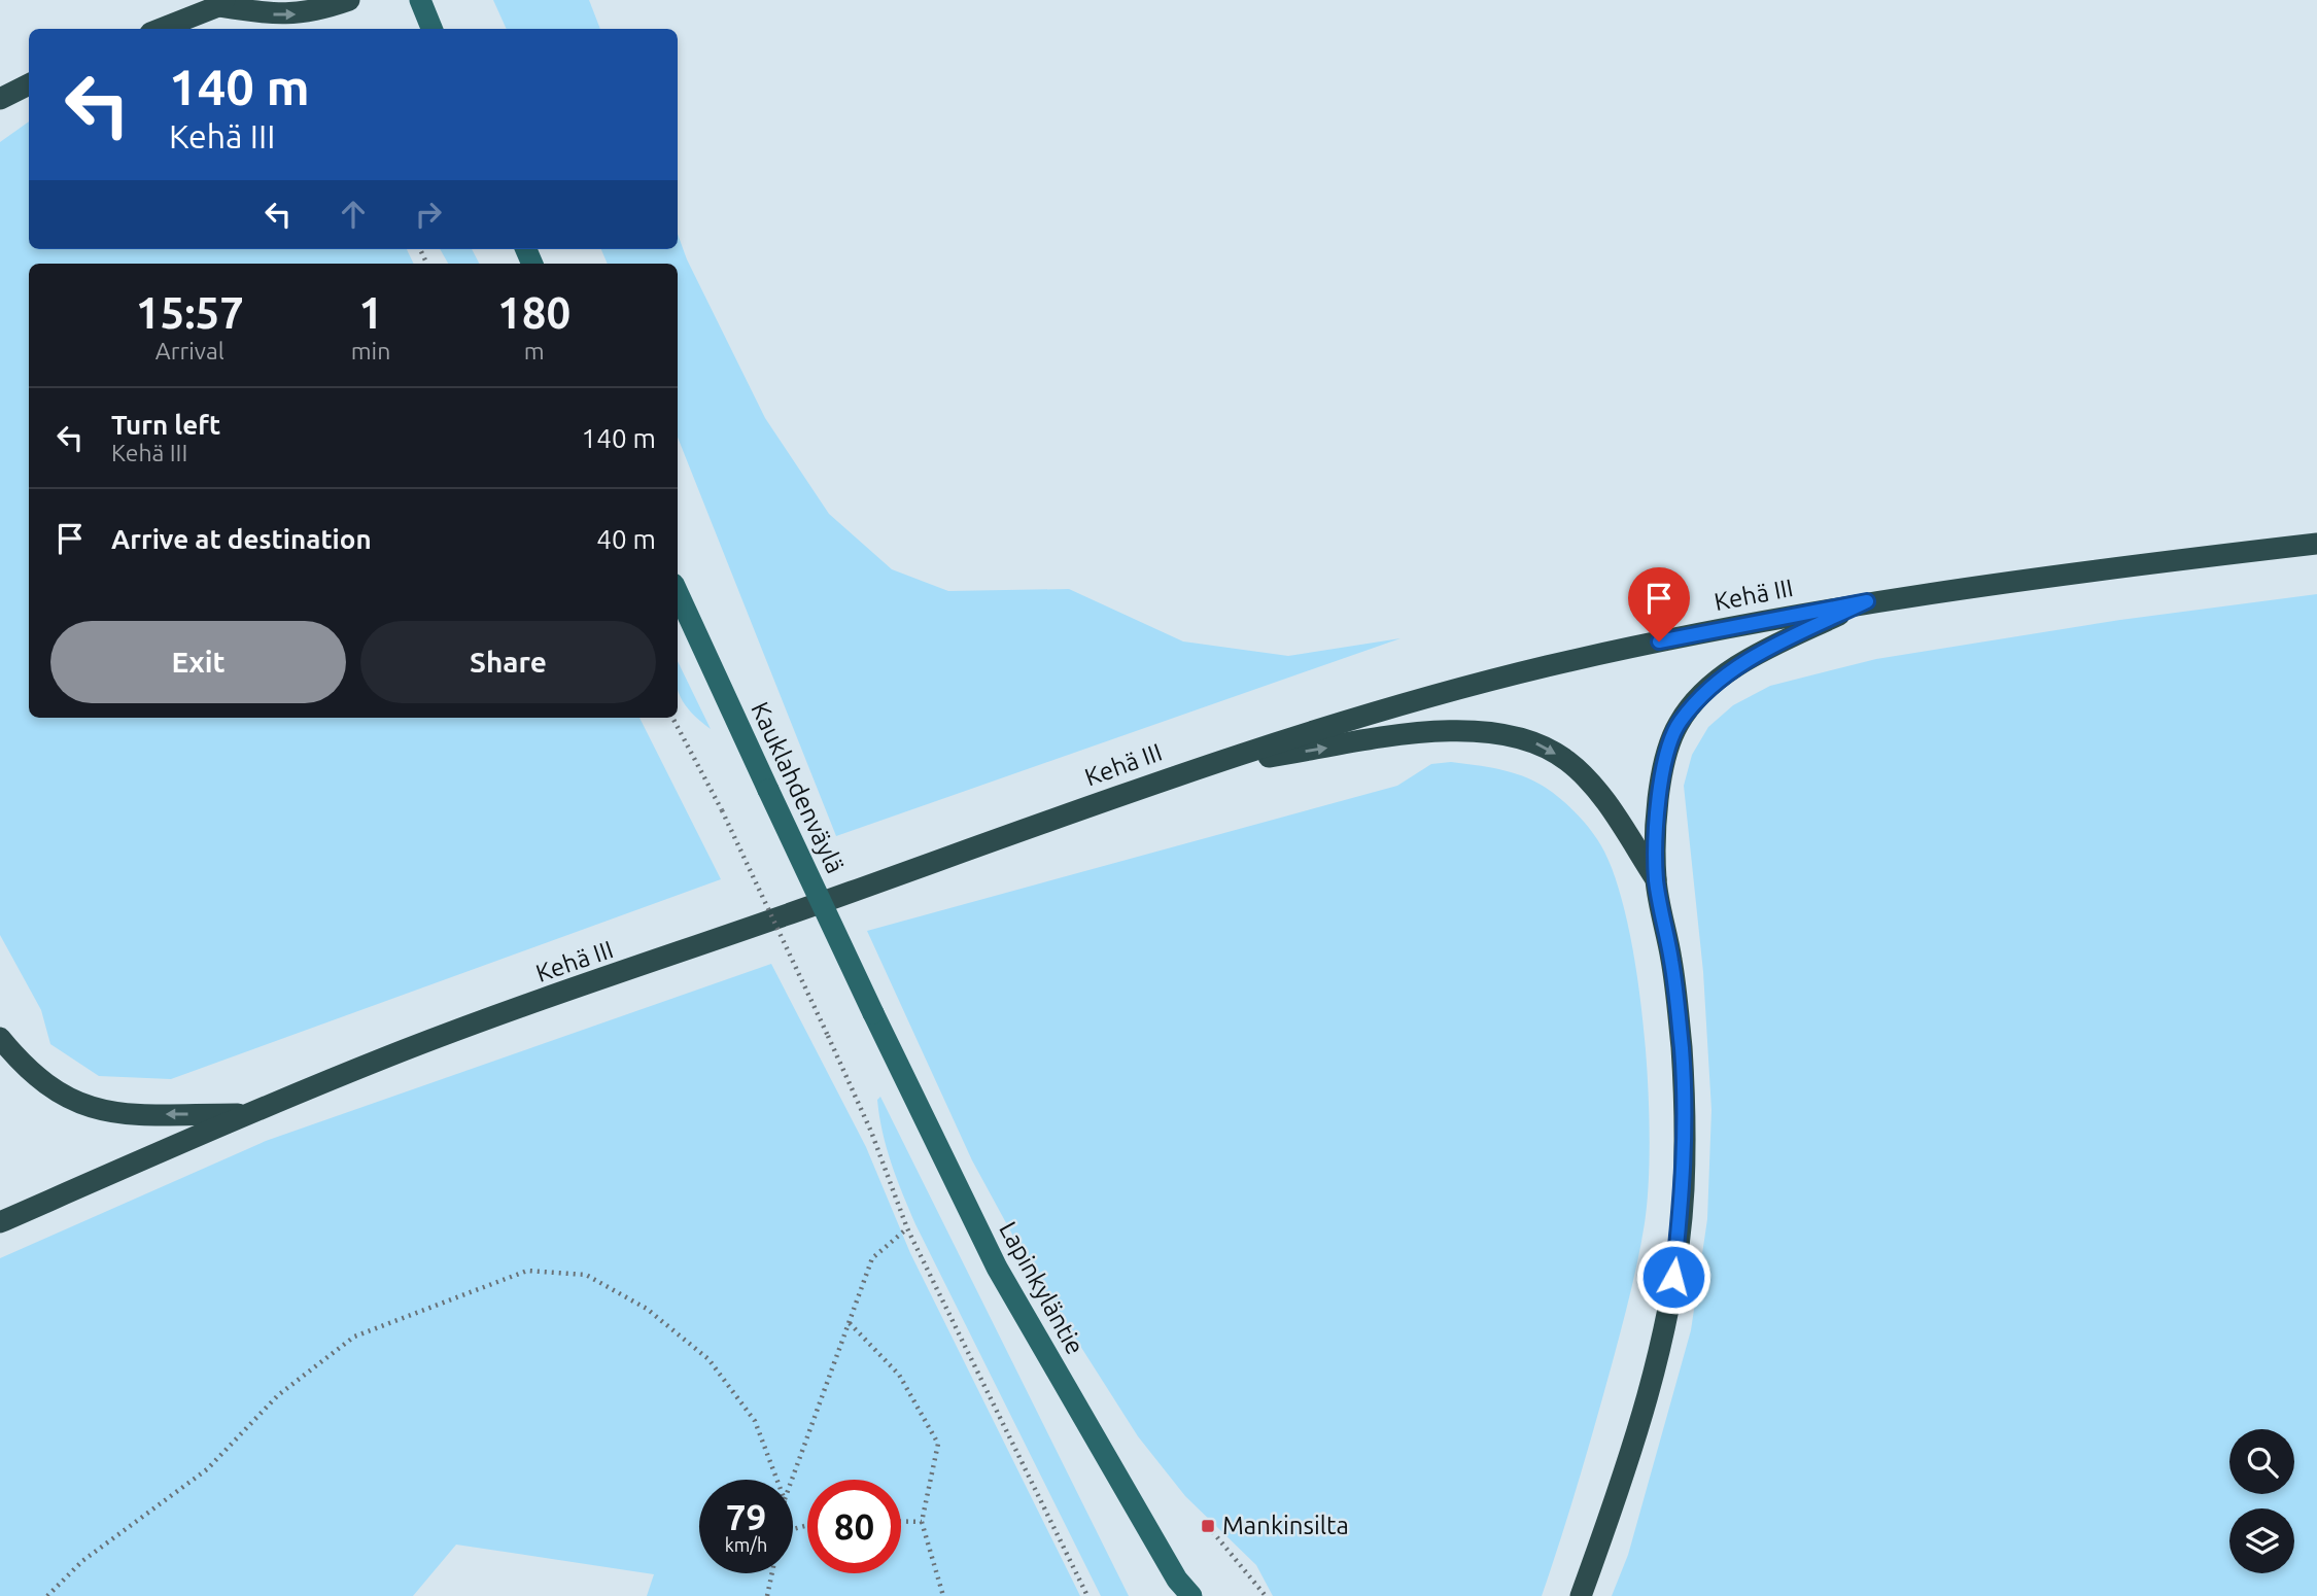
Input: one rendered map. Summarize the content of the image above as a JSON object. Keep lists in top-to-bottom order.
{
  "streets": {
    "highway": ["Kehä III"],
    "main road": ["Kauklahdenväylä", "Lapinkyläntie"]
  },
  "crossings": [
    ["Kauklahdenväylä", "Lapinkyläntie"]
  ],
  "places": {
    "transit": ["Mankinsilta"]
  },
  "page": {
    "turn": ["140 m", "Kehä III"],
    "eta": [
      "15:57",
      "Arrival",
      "1",
      "min",
      "180",
      "m"
    ],
    "list": [
      {
        "name": "Turn left",
        "note": "Kehä III",
        "value": "140 m"
      },
      {
        "name": "Arrive at destination",
        "value": "40 m"
      }
    ],
    "buttons": ["Exit", "Share"],
    "speed": "79 km/h",
    "limit": "80"
  }
}
